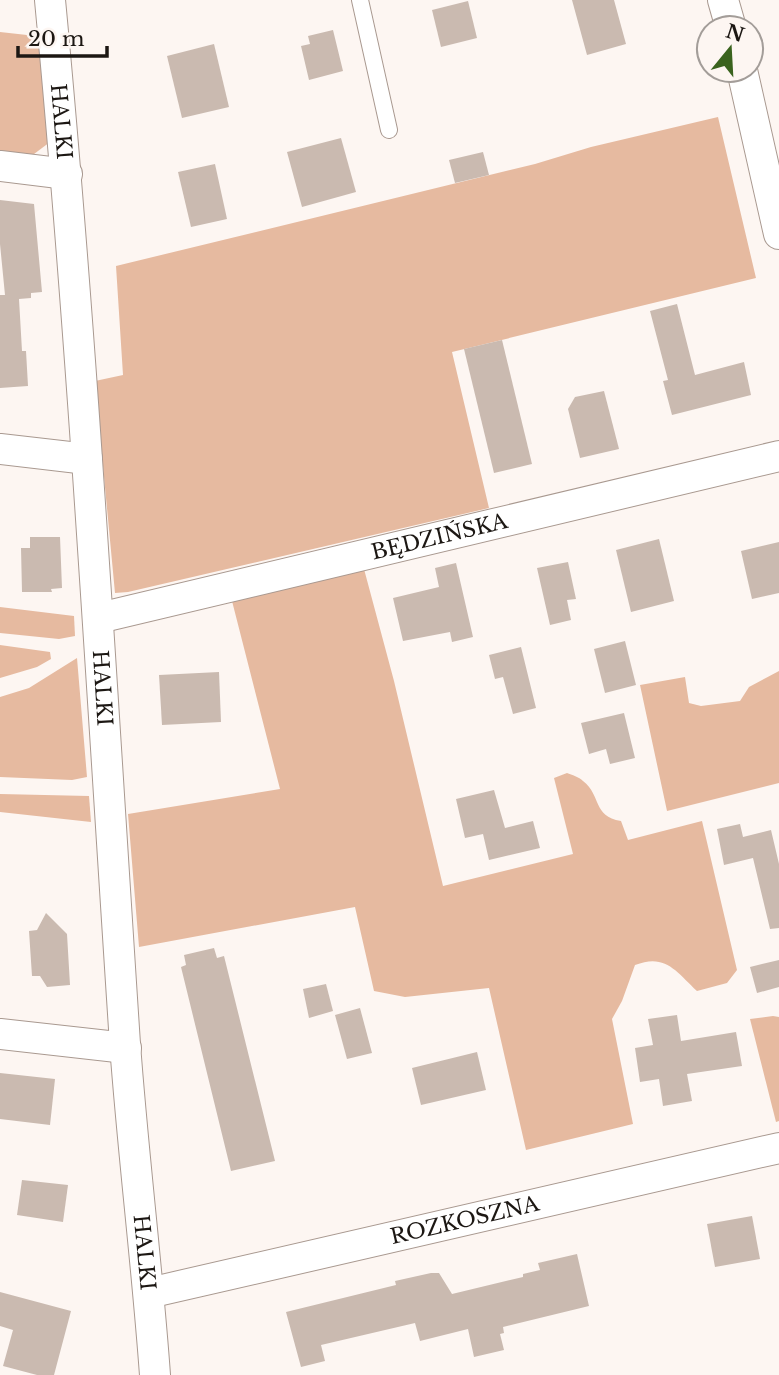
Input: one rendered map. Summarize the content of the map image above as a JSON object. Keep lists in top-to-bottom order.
{
  "streets": {
    "street": ["HALKI", "BĘDZIŃSKA", "ROZKOSZNA"]
  },
  "crossings": [
    ["HALKI", "BĘDZIŃSKA"],
    ["HALKI", "ROZKOSZNA"]
  ],
  "scale_bar": "20 m",
  "north": "top"
}
